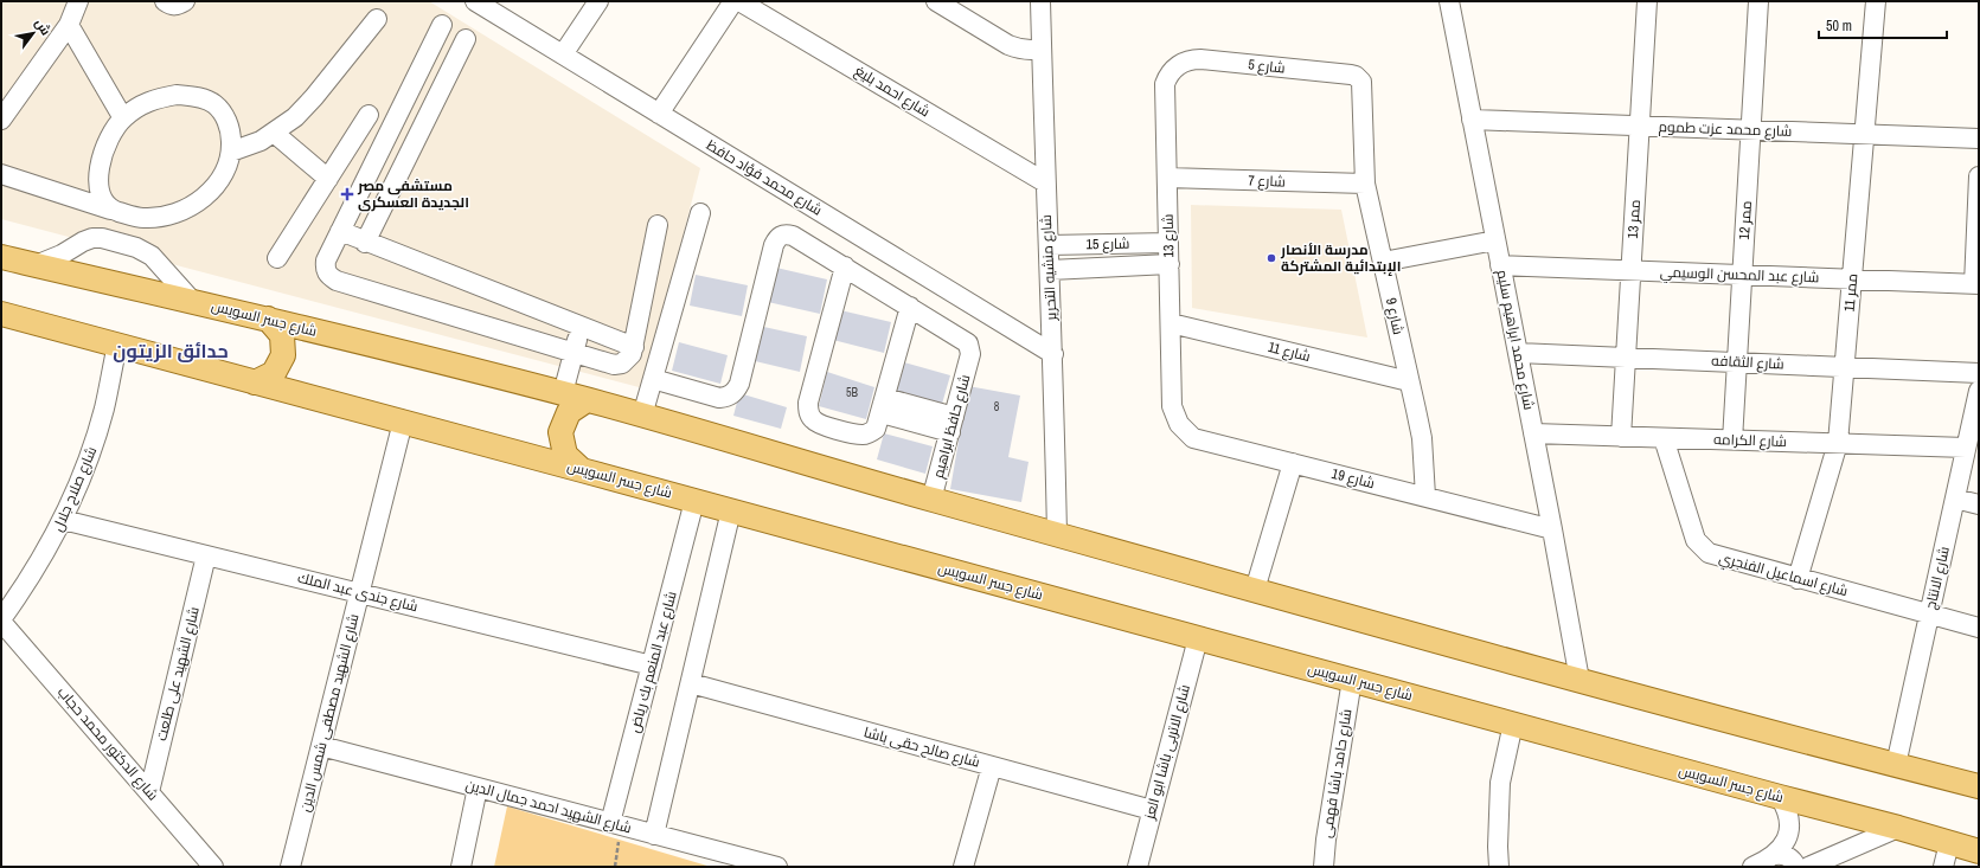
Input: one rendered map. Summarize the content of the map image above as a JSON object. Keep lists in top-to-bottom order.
{
  "streets": {
    "main road": ["شارع جسر السويس"],
    "street": [
      "شارع 5",
      "شارع احمد بليغ",
      "شارع محمد عزت طموم",
      "شارع محمد فؤاد حافظ",
      "شارع 7",
      "ممر 13",
      "ممر 12",
      "شارع 13",
      "شارع 15",
      "شارع منشيه التحرير",
      "شارع عبد المحسن الوسيمي",
      "ممر 11",
      "شارع 9",
      "شارع محمد ابراهيم سليم",
      "شارع 11",
      "شارع الثقافه",
      "شارع حافظ ابراهيم",
      "شارع الكرامه",
      "شارع 19",
      "شارع صلاح جلال",
      "شارع اسماعيل الفنجري",
      "شارع الانتاج",
      "شارع جندى عبد الملك",
      "شارع عبد المنعم بك رياض",
      "شارع الشهيد على طلعت",
      "شارع الشهيد مصطفى شمس الدين",
      "شارع الدكتور محمد حجاب",
      "شارع صالح حقى باشا",
      "شارع الاتربى باشا ابو العز",
      "شارع حامد باشا فهمى",
      "شارع الشهيد احمد جمال الدين"
    ]
  },
  "crossings": [
    ["شارع 5", "شارع 13"],
    ["شارع 5", "شارع 9"],
    ["شارع احمد بليغ", "شارع منشيه التحرير"],
    ["شارع محمد عزت طموم", "ممر 13"],
    ["شارع محمد عزت طموم", "ممر 12"],
    ["شارع محمد عزت طموم", "ممر 11"],
    ["شارع محمد عزت طموم", "شارع محمد ابراهيم سليم"],
    ["شارع محمد فؤاد حافظ", "شارع منشيه التحرير"],
    ["شارع 7", "شارع 13"],
    ["شارع 7", "شارع 9"],
    ["ممر 13", "شارع عبد المحسن الوسيمي"],
    ["ممر 13", "شارع الثقافه"],
    ["ممر 13", "شارع الكرامه"],
    ["ممر 12", "شارع عبد المحسن الوسيمي"],
    ["ممر 12", "شارع الثقافه"],
    ["ممر 12", "شارع الكرامه"],
    ["شارع 13", "شارع 15"],
    ["شارع 13", "شارع 11"],
    ["شارع 13", "شارع 19"],
    ["شارع 15", "شارع منشيه التحرير"],
    ["شارع منشيه التحرير", "شارع جسر السويس"],
    ["شارع عبد المحسن الوسيمي", "ممر 11"],
    ["شارع عبد المحسن الوسيمي", "شارع محمد ابراهيم سليم"],
    ["ممر 11", "شارع الثقافه"],
    ["ممر 11", "شارع الكرامه"],
    ["ممر 11", "شارع اسماعيل الفنجري"],
    ["شارع 9", "شارع 11"],
    ["شارع 9", "شارع 19"],
    ["شارع جسر السويس", "شارع محمد ابراهيم سليم"],
    ["شارع جسر السويس", "شارع حافظ ابراهيم"],
    ["شارع جسر السويس", "شارع صلاح جلال"],
    ["شارع جسر السويس", "شارع الانتاج"],
    ["شارع جسر السويس", "شارع عبد المنعم بك رياض"],
    ["شارع جسر السويس", "شارع الشهيد مصطفى شمس الدين"],
    ["شارع جسر السويس", "شارع الاتربى باشا ابو العز"],
    ["شارع جسر السويس", "شارع حامد باشا فهمى"],
    ["شارع محمد ابراهيم سليم", "شارع الثقافه"],
    ["شارع محمد ابراهيم سليم", "شارع الكرامه"],
    ["شارع محمد ابراهيم سليم", "شارع 19"],
    ["شارع الكرامه", "شارع اسماعيل الفنجري"],
    ["شارع الكرامه", "شارع الانتاج"],
    ["شارع صلاح جلال", "شارع جندى عبد الملك"],
    ["شارع صلاح جلال", "شارع الدكتور محمد حجاب"],
    ["شارع اسماعيل الفنجري", "شارع الانتاج"],
    ["شارع جندى عبد الملك", "شارع عبد المنعم بك رياض"],
    ["شارع جندى عبد الملك", "شارع الشهيد على طلعت"],
    ["شارع جندى عبد الملك", "شارع الشهيد مصطفى شمس الدين"],
    ["شارع عبد المنعم بك رياض", "شارع الشهيد احمد جمال الدين"],
    ["شارع الشهيد على طلعت", "شارع الدكتور محمد حجاب"],
    ["شارع الشهيد مصطفى شمس الدين", "شارع الشهيد احمد جمال الدين"],
    ["شارع صالح حقى باشا", "شارع الاتربى باشا ابو العز"]
  ],
  "districts": ["حدائق الزيتون"],
  "places": {
    "health": ["مستشفى مصر الجديدة العسكرى"],
    "other": ["مدرسة الأنصار الإبتدائية المشتركة"]
  },
  "house_numbers": ["5B", "8"],
  "scale_bar": "50 m",
  "north": "top right"
}
